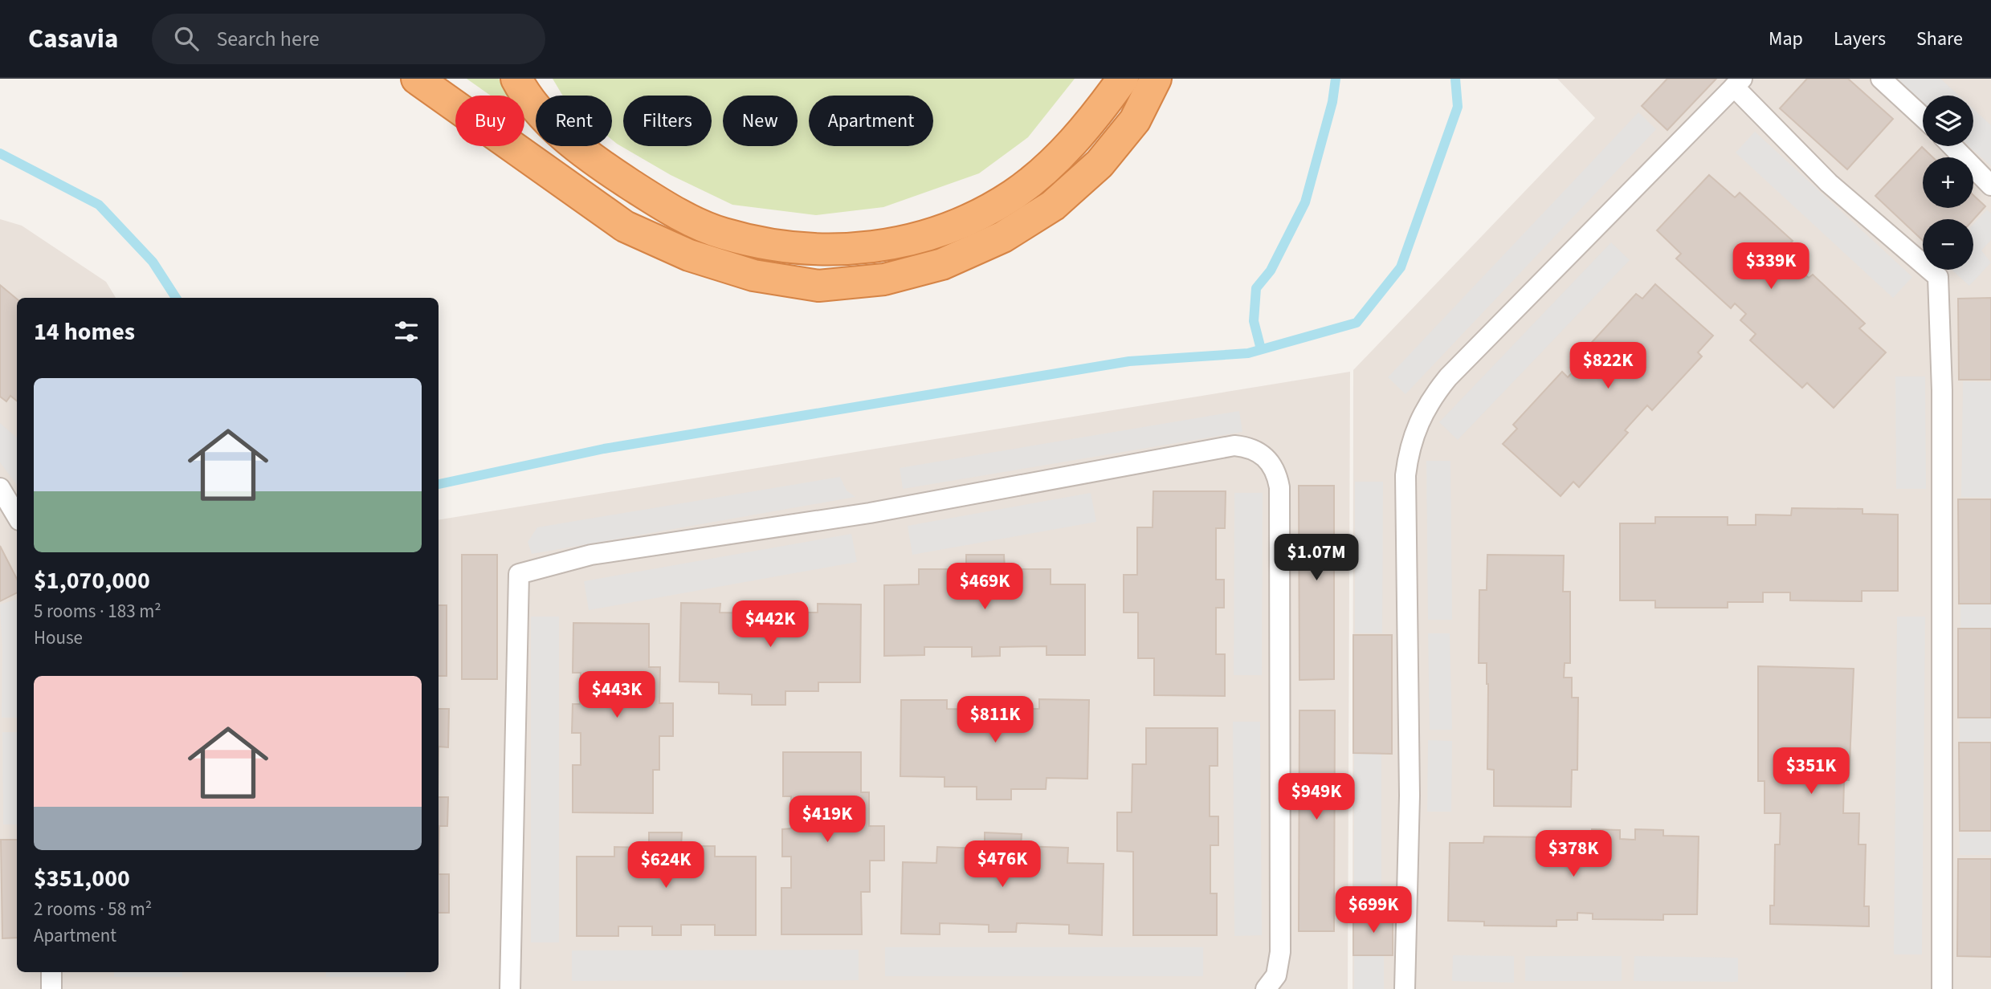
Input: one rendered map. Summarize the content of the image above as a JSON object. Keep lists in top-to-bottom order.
{
  "page": {
    "header": "Casavia",
    "search": "Search here",
    "nav": ["Map", "Layers", "Share"],
    "map_buttons": ["+", "−"],
    "chip": [
      "Buy",
      "Rent",
      "Filters",
      "New",
      "Apartment"
    ],
    "price": [
      "$339K",
      "$822K",
      "$1.07M",
      "$469K",
      "$442K",
      "$443K",
      "$811K",
      "$351K",
      "$949K",
      "$419K",
      "$378K",
      "$476K",
      "$624K",
      "$699K"
    ],
    "heading": "14 homes",
    "list": [
      {
        "name": "$1,070,000",
        "note": "5 rooms · 183 m² · House"
      },
      {
        "name": "$351,000",
        "note": "2 rooms · 58 m² · Apartment"
      }
    ]
  }
}
